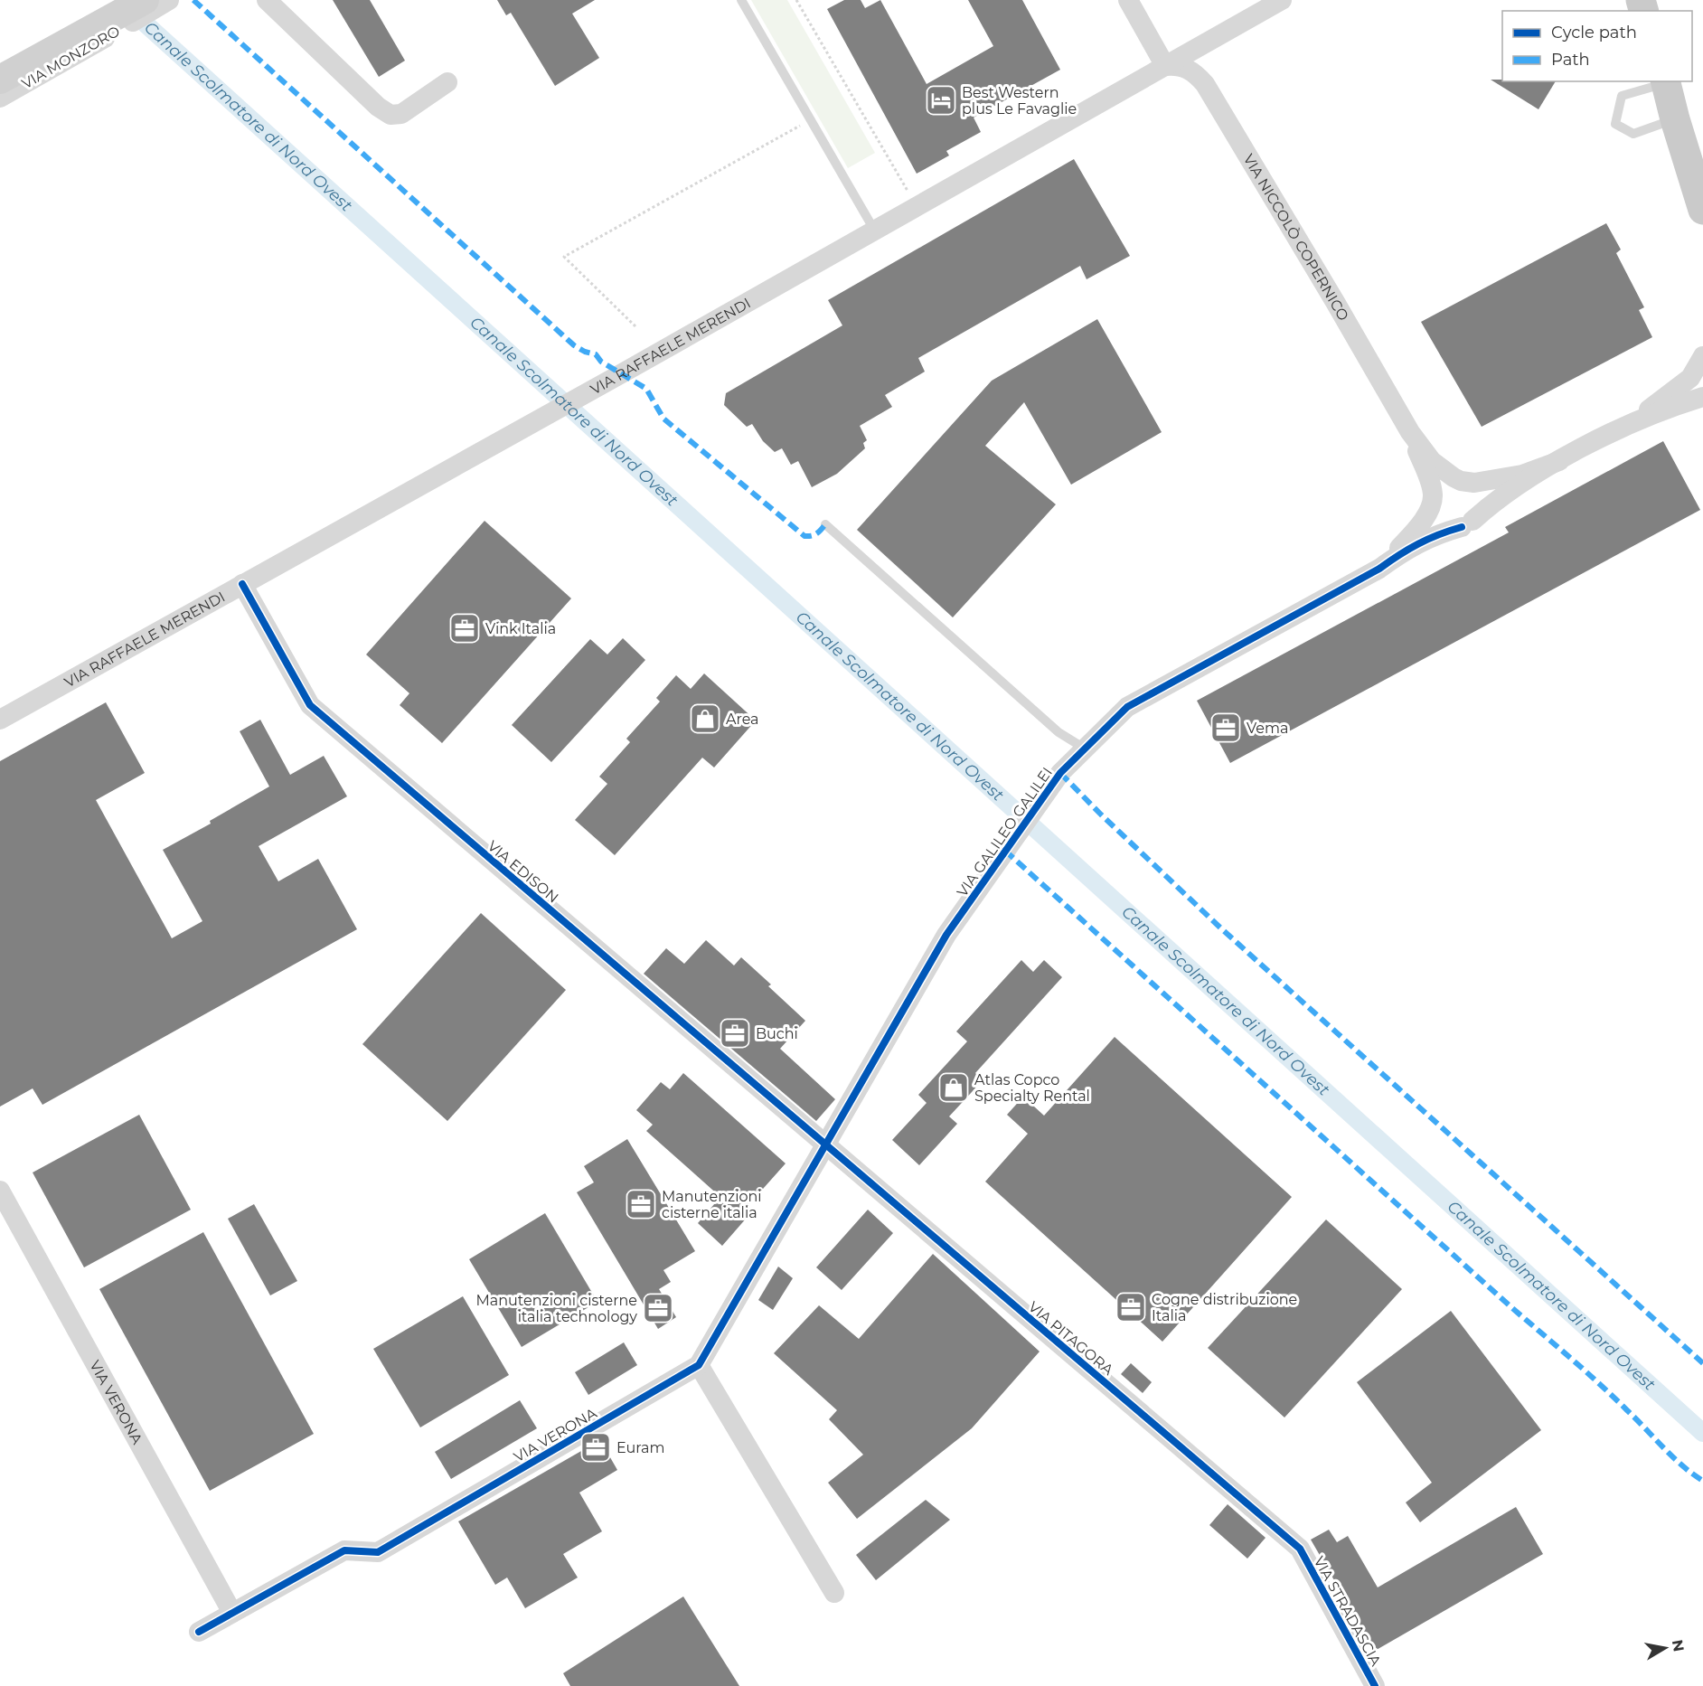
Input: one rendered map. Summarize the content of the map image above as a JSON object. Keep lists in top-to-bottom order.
{
  "streets": {
    "street": [
      "VIA MONZORO",
      "VIA NICCOLÒ COPERNICO",
      "VIA RAFFAELE MERENDI",
      "VIA GALILEO GALILEI",
      "VIA EDISON",
      "VIA PITAGORA",
      "VIA VERONA",
      "VIA STRADASCIA"
    ]
  },
  "crossings": [
    ["VIA NICCOLÒ COPERNICO", "VIA RAFFAELE MERENDI"],
    ["VIA NICCOLÒ COPERNICO", "VIA GALILEO GALILEI"],
    ["VIA RAFFAELE MERENDI", "VIA EDISON"],
    ["VIA GALILEO GALILEI", "VIA EDISON"],
    ["VIA GALILEO GALILEI", "VIA PITAGORA"],
    ["VIA GALILEO GALILEI", "VIA VERONA"],
    ["VIA EDISON", "VIA PITAGORA"],
    ["VIA EDISON", "VIA VERONA"],
    ["VIA PITAGORA", "VIA VERONA"],
    ["VIA PITAGORA", "VIA STRADASCIA"]
  ],
  "water": ["Canale Scolmatore di Nord Ovest"],
  "places": {
    "hotel": ["Best Western plus Le Favaglie"],
    "office": [
      "Vink Italia",
      "Vema",
      "Buchi",
      "Manutenzioni cisterne italia",
      "Cogne distribuzione Italia",
      "Manutenzioni cisterne italia technology",
      "Euram"
    ],
    "shop": ["Area", "Atlas Copco Specialty Rental"]
  },
  "legend": ["Cycle path", "Path"],
  "north": "right"
}
